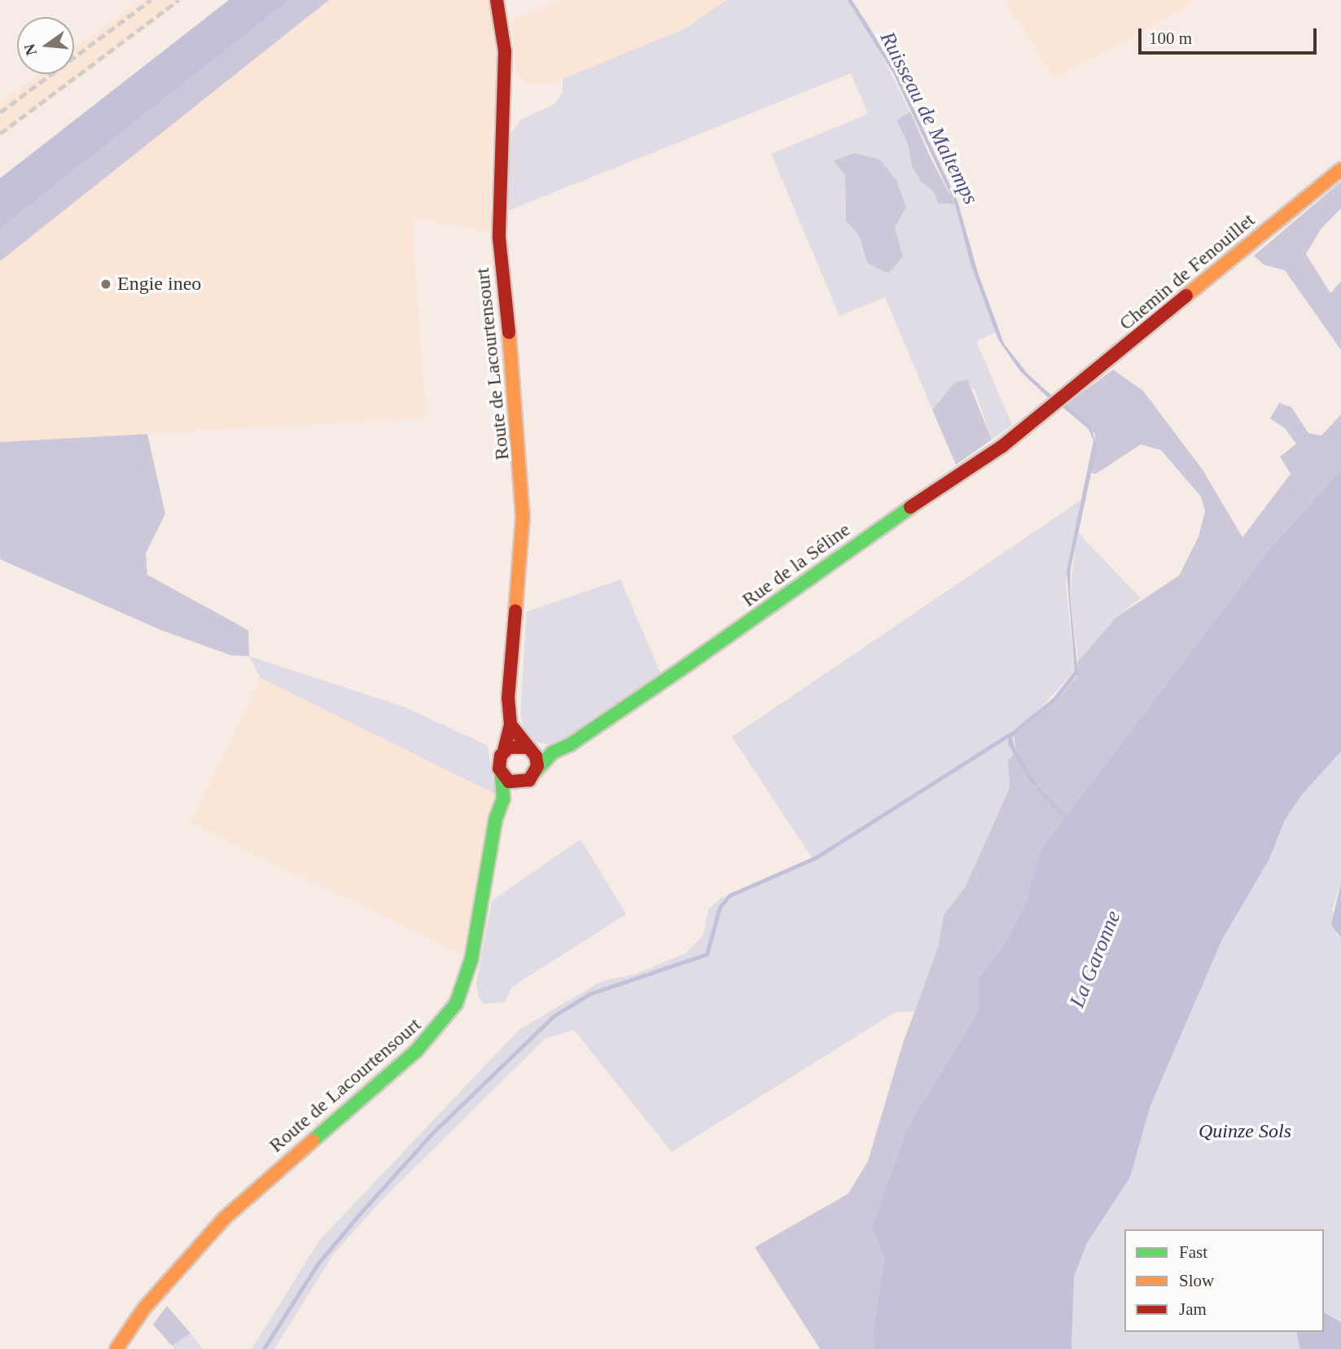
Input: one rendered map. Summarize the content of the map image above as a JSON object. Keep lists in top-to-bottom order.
{
  "streets": {
    "main road": ["Chemin de Fenouillet", "Route de Lacourtensourt", "Rue de la Séline"]
  },
  "crossings": [
    ["Chemin de Fenouillet", "Rue de la Séline"],
    ["Route de Lacourtensourt", "Rue de la Séline"]
  ],
  "water": ["Ruisseau de Maltemps", "La Garonne"],
  "parks": ["Quinze Sols"],
  "places": ["Engie ineo"],
  "legend": ["Fast", "Slow", "Jam"],
  "scale_bar": "100 m",
  "north": "left"
}
